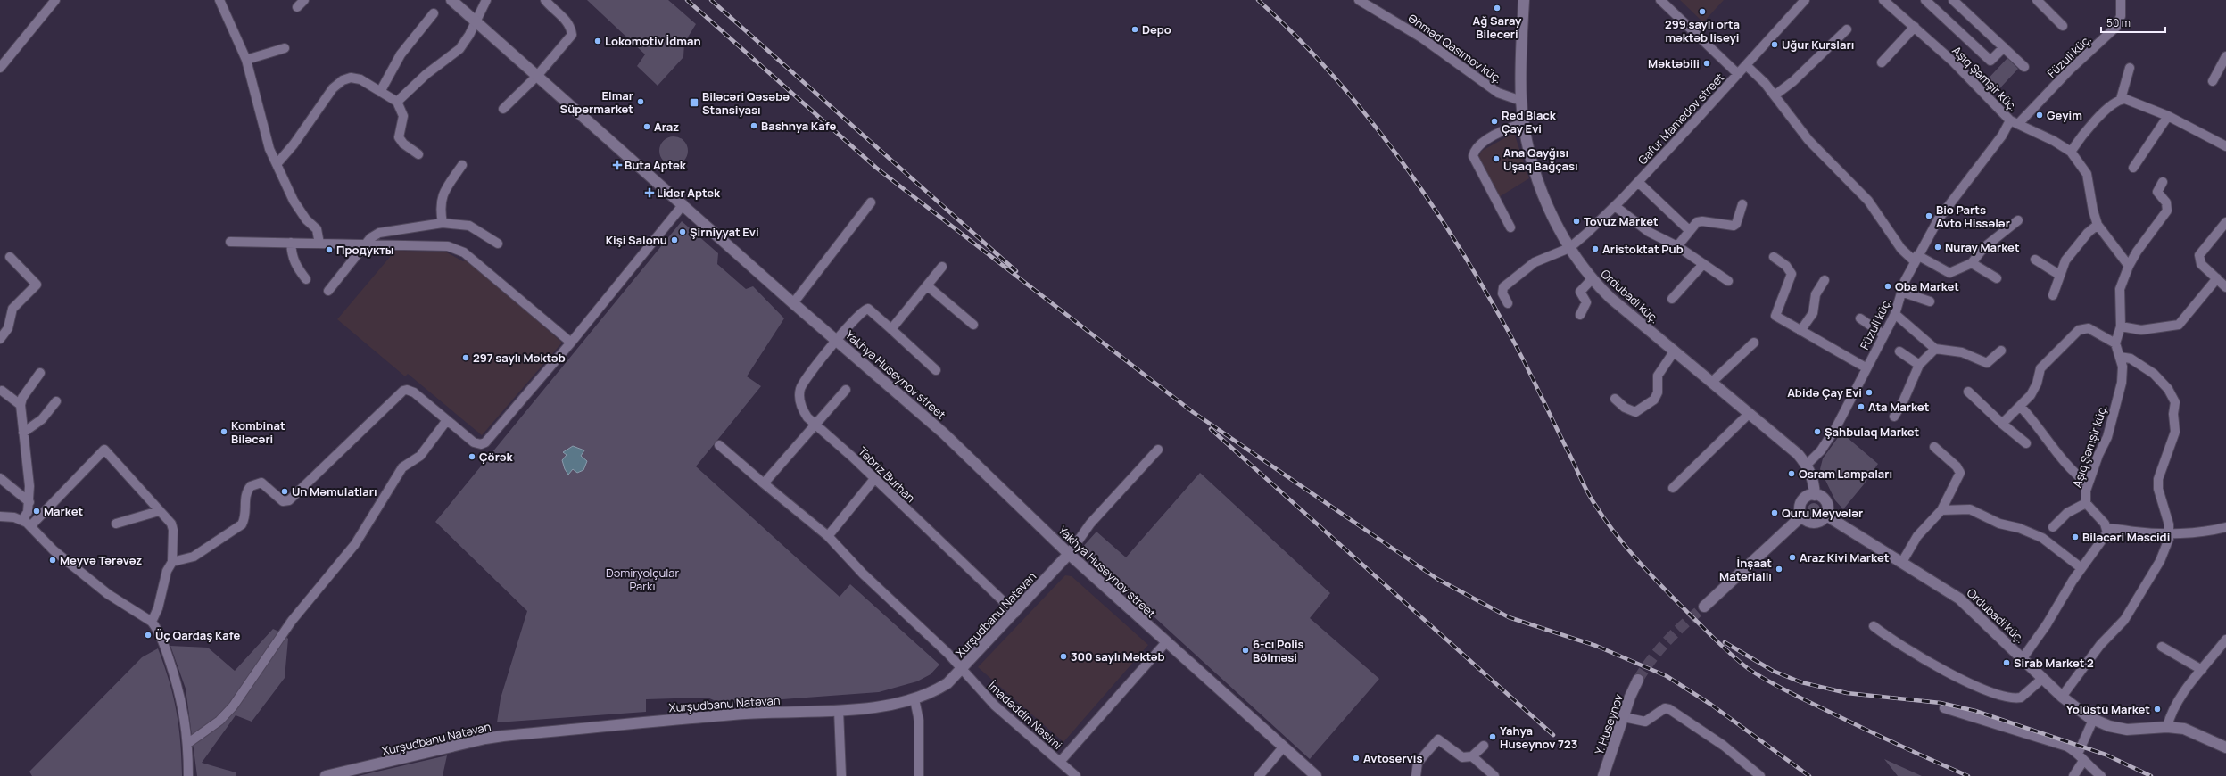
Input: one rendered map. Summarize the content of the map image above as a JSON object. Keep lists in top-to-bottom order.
{
  "streets": {
    "main road": [
      "Ordubadi küç.",
      "Yakhya Huseynov street",
      "Xurşudbanu Natəvan",
      "Y. Huseynov"
    ],
    "street": [
      "Əhməd Qasımov küç.",
      "Füzuli küç.",
      "Aşıq Şəmşir küç.",
      "Gafur Mamedov street",
      "Təbriz Burhan",
      "İmadəddin Nəsimi"
    ]
  },
  "crossings": [
    ["Əhməd Qasımov küç.", "Ordubadi küç."],
    ["Füzuli küç.", "Aşıq Şəmşir küç."],
    ["Füzuli küç.", "Ordubadi küç."],
    ["Gafur Mamedov street", "Ordubadi küç."],
    ["Yakhya Huseynov street", "Təbriz Burhan"],
    ["Yakhya Huseynov street", "Xurşudbanu Natəvan"],
    ["Təbriz Burhan", "Xurşudbanu Natəvan"],
    ["Xurşudbanu Natəvan", "İmadəddin Nəsimi"]
  ],
  "parks": ["Dəmiryolçular Parkı"],
  "places": {
    "other": [
      "Ağ Saray Bileceri",
      "299 saylı orta məktəb liseyi",
      "Depo",
      "Lokomotiv İdman",
      "Uğur Kursları",
      "Məktəbili",
      "Elmar Süpermarket",
      "Geyim",
      "Red Black Çay Evi",
      "Bashnya Kafe",
      "Araz",
      "Ana Qayğısı Uşaq Bağçası",
      "Bio Parts Avto Hissələr",
      "Tovuz Market",
      "Şirniyyat Evi",
      "Kişi Salonu",
      "Nuray Market",
      "Aristoktat Pub",
      "Продукты",
      "Oba Market",
      "297 saylı Məktəb",
      "Abidə Çay Evi",
      "Ata Market",
      "Kombinat Biləcəri",
      "Şahbulaq Market",
      "Çörək",
      "Osram Lampaları",
      "Un Məmulatları",
      "Market",
      "Quru Meyvələr",
      "Biləcəri Məscidi",
      "Araz Kivi Market",
      "Meyvə Tərəvəz",
      "İnşaat Materiallı",
      "Üç Qardaş Kafe",
      "6-cı Polis Bölməsi",
      "300 saylı Məktəb",
      "Sirab Market 2",
      "Yolüstü Market",
      "Yahya Huseynov 723",
      "Avtoservis"
    ],
    "transit": ["Biləcəri Qəsəbə Stansiyası"],
    "health": ["Buta Aptek", "Lider Aptek"]
  },
  "scale_bar": "50 m"
}
